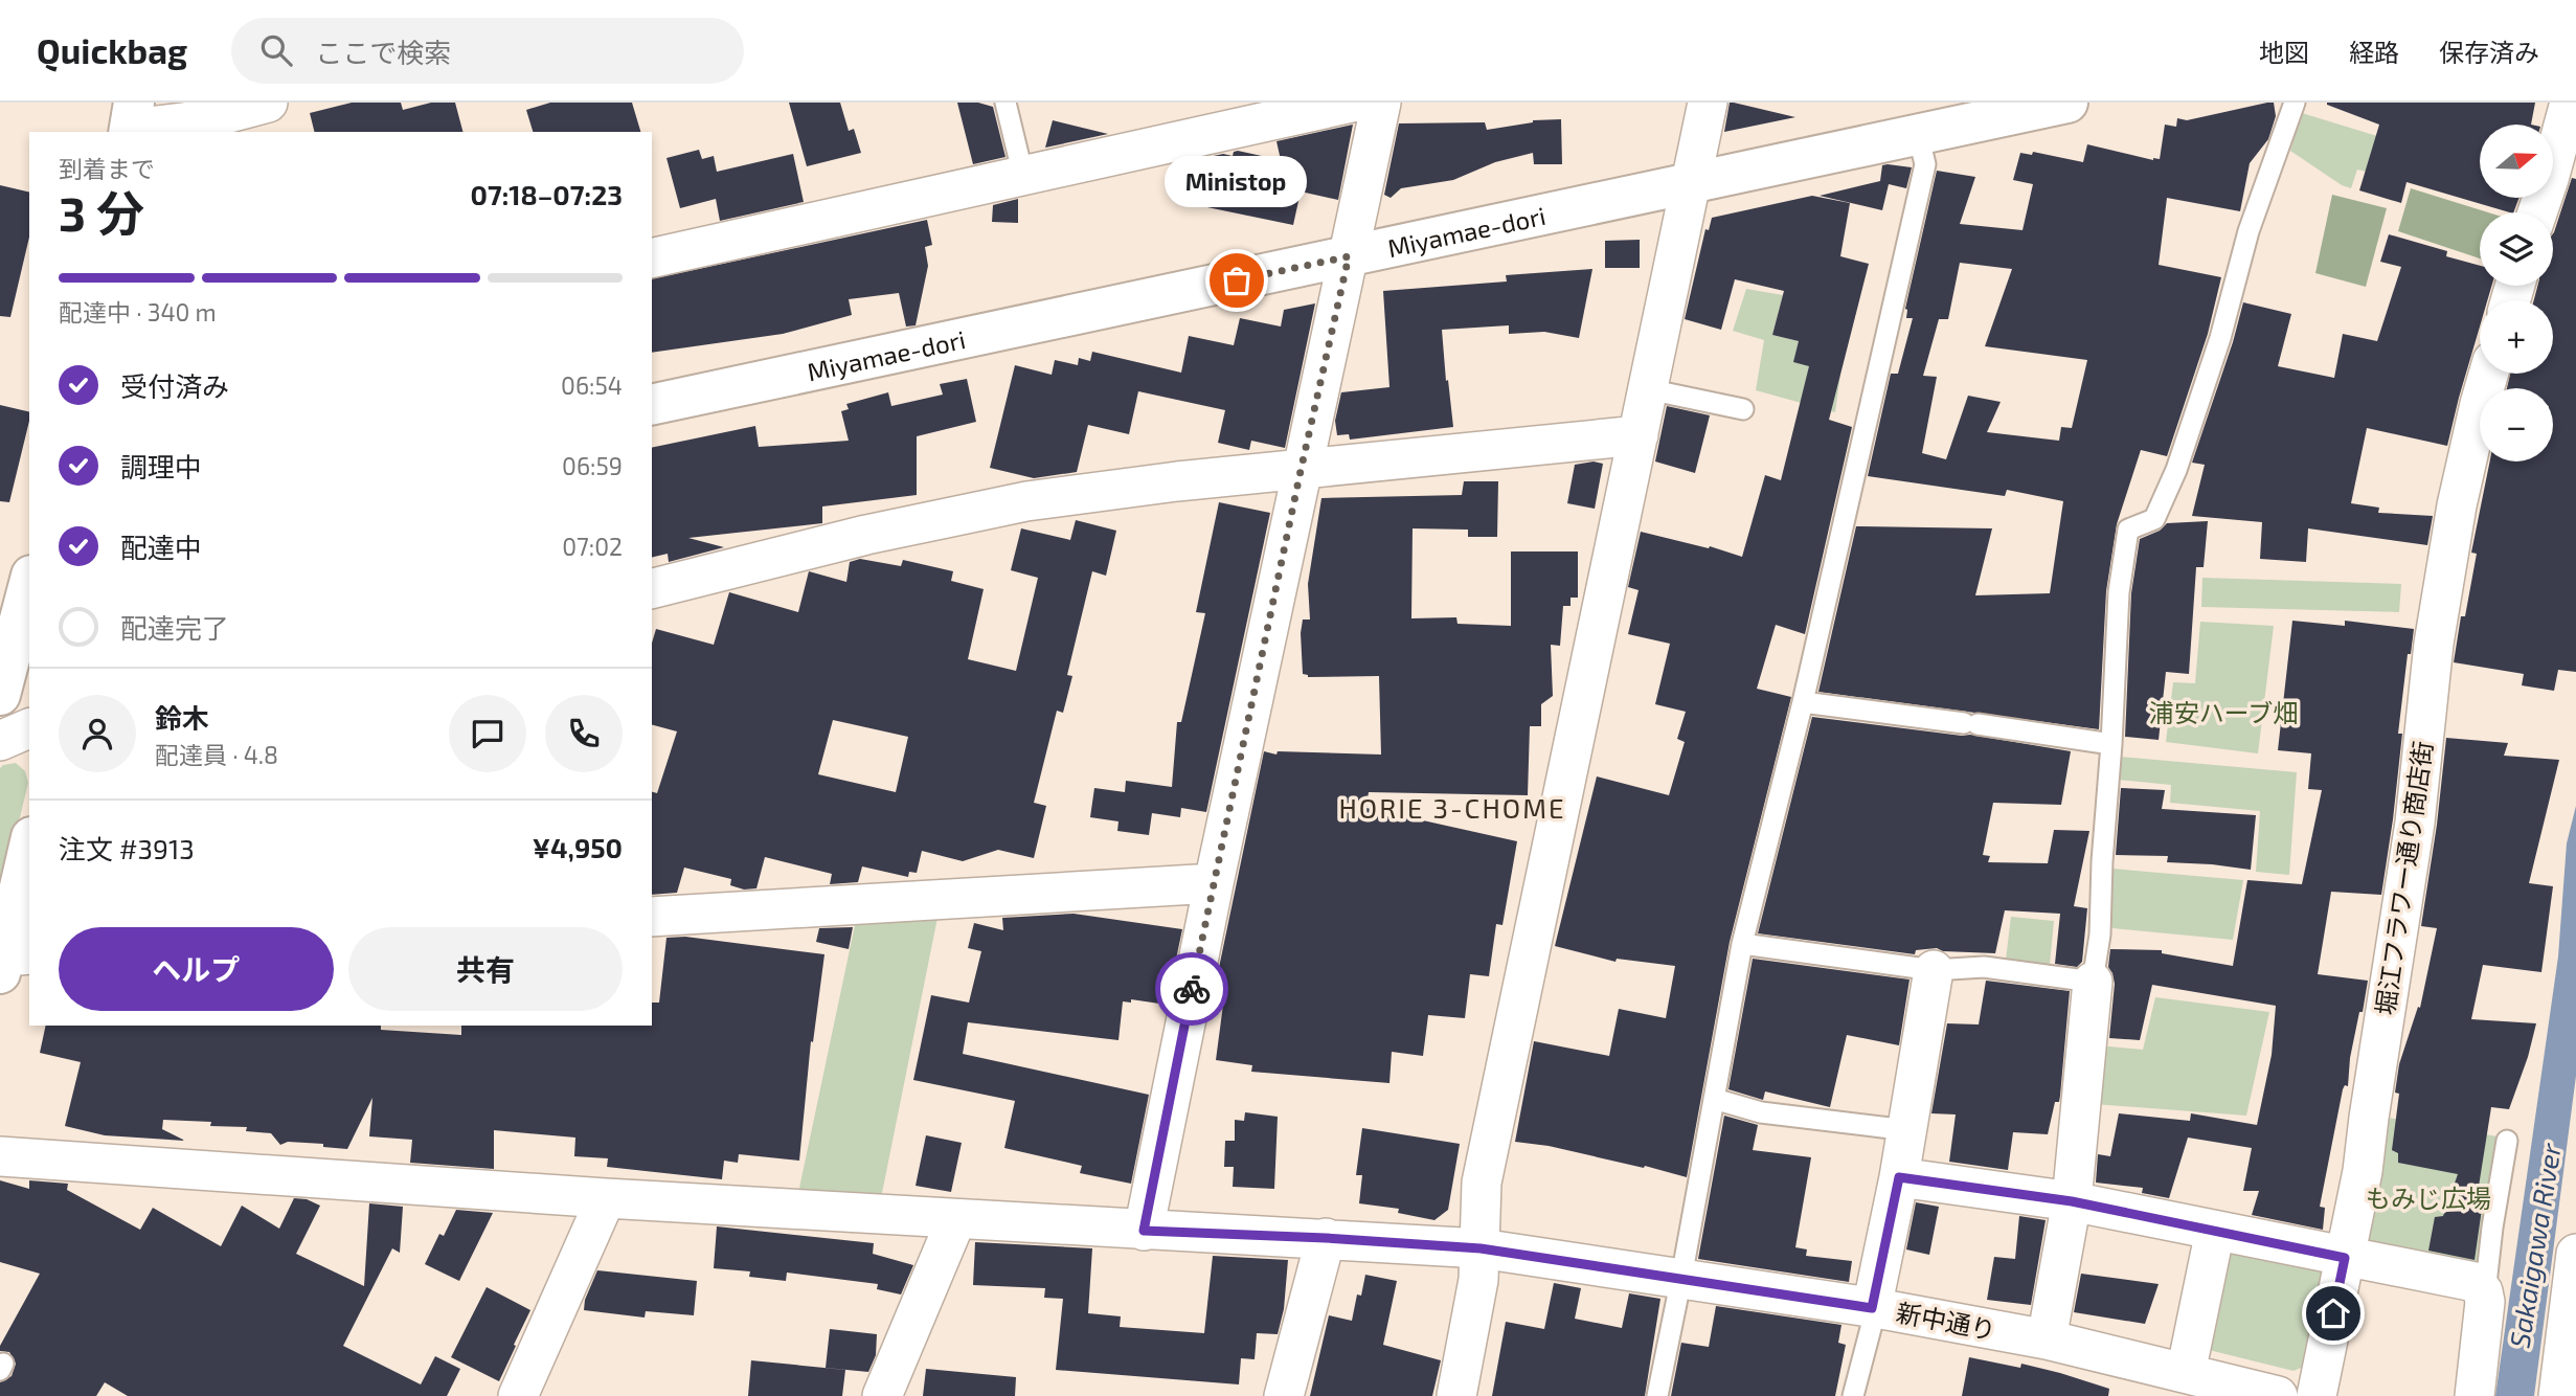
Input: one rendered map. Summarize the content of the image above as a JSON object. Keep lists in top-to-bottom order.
{
  "streets": {
    "street": ["Miyamae-dori", "堀江フラワー通り商店街", "新中通り"]
  },
  "districts": ["HORIE 3-CHOME"],
  "water": ["Sakaigawa River"],
  "parks": ["浦安ハーブ畑", "もみじ広場"],
  "places": ["Ministop"],
  "north": "right",
  "page": {
    "header": "Quickbag",
    "search": "ここで検索",
    "nav": ["地図", "経路", "保存済み"],
    "map_buttons": ["+", "−"],
    "heading": ["3 分", "到着まで", "07:18–07:23"],
    "panel": [
      "鈴木",
      "配達員 · 4.8",
      "注文 #3913",
      "¥4,950"
    ],
    "bubble": "Ministop",
    "bar": "配達中 · 340 m",
    "list": [
      ["受付済み", "06:54"],
      ["調理中", "06:59"],
      ["配達中", "07:02"],
      "配達完了"
    ],
    "buttons": ["ヘルプ", "共有"]
  }
}
